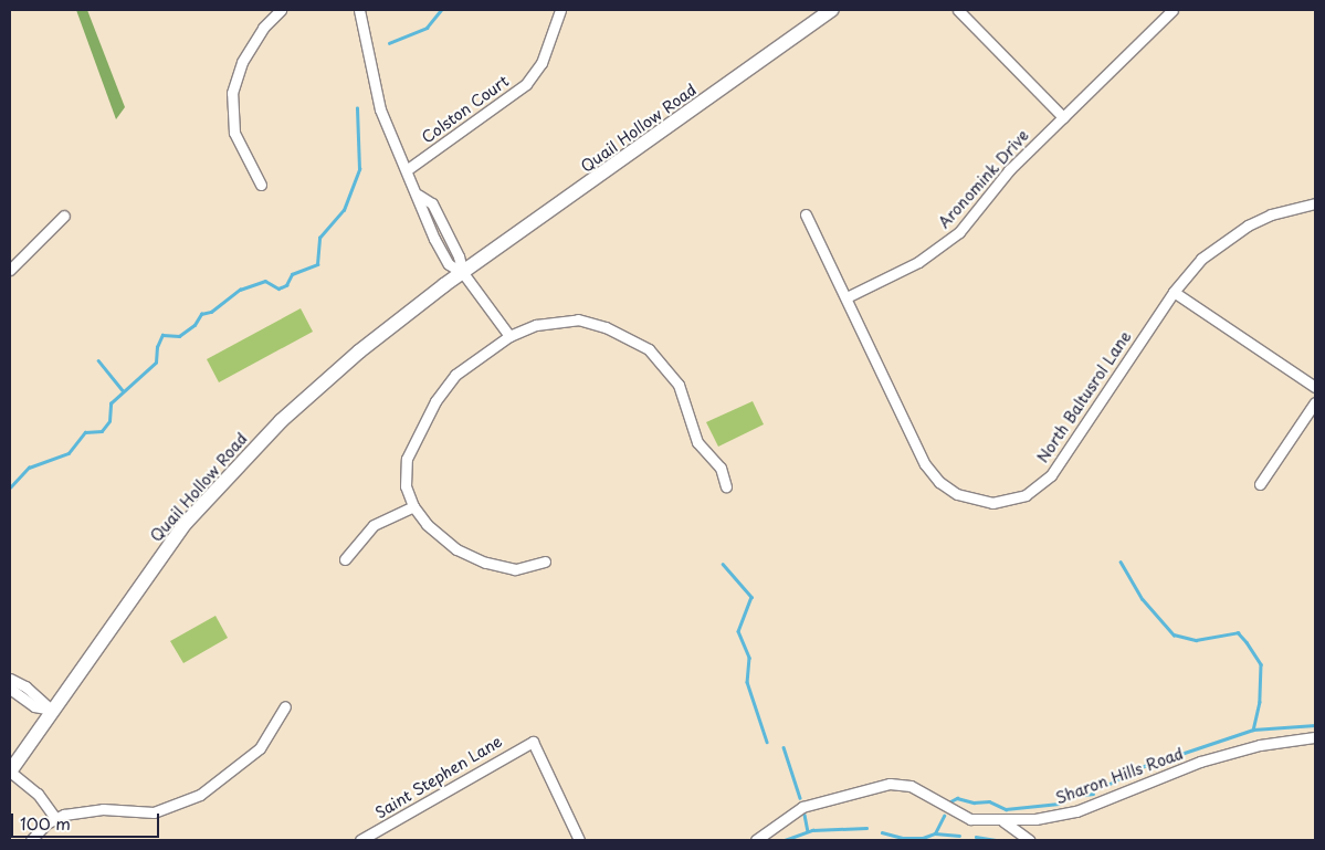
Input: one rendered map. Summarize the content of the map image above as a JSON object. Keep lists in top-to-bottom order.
{
  "streets": {
    "main road": ["Quail Hollow Road"],
    "street": [
      "Colston Court",
      "Aronomink Drive",
      "North Baltusrol Lane",
      "Sharon Hills Road",
      "Saint Stephen Lane"
    ]
  },
  "crossings": [
    ["Aronomink Drive", "North Baltusrol Lane"]
  ],
  "scale_bar": "100 m"
}
